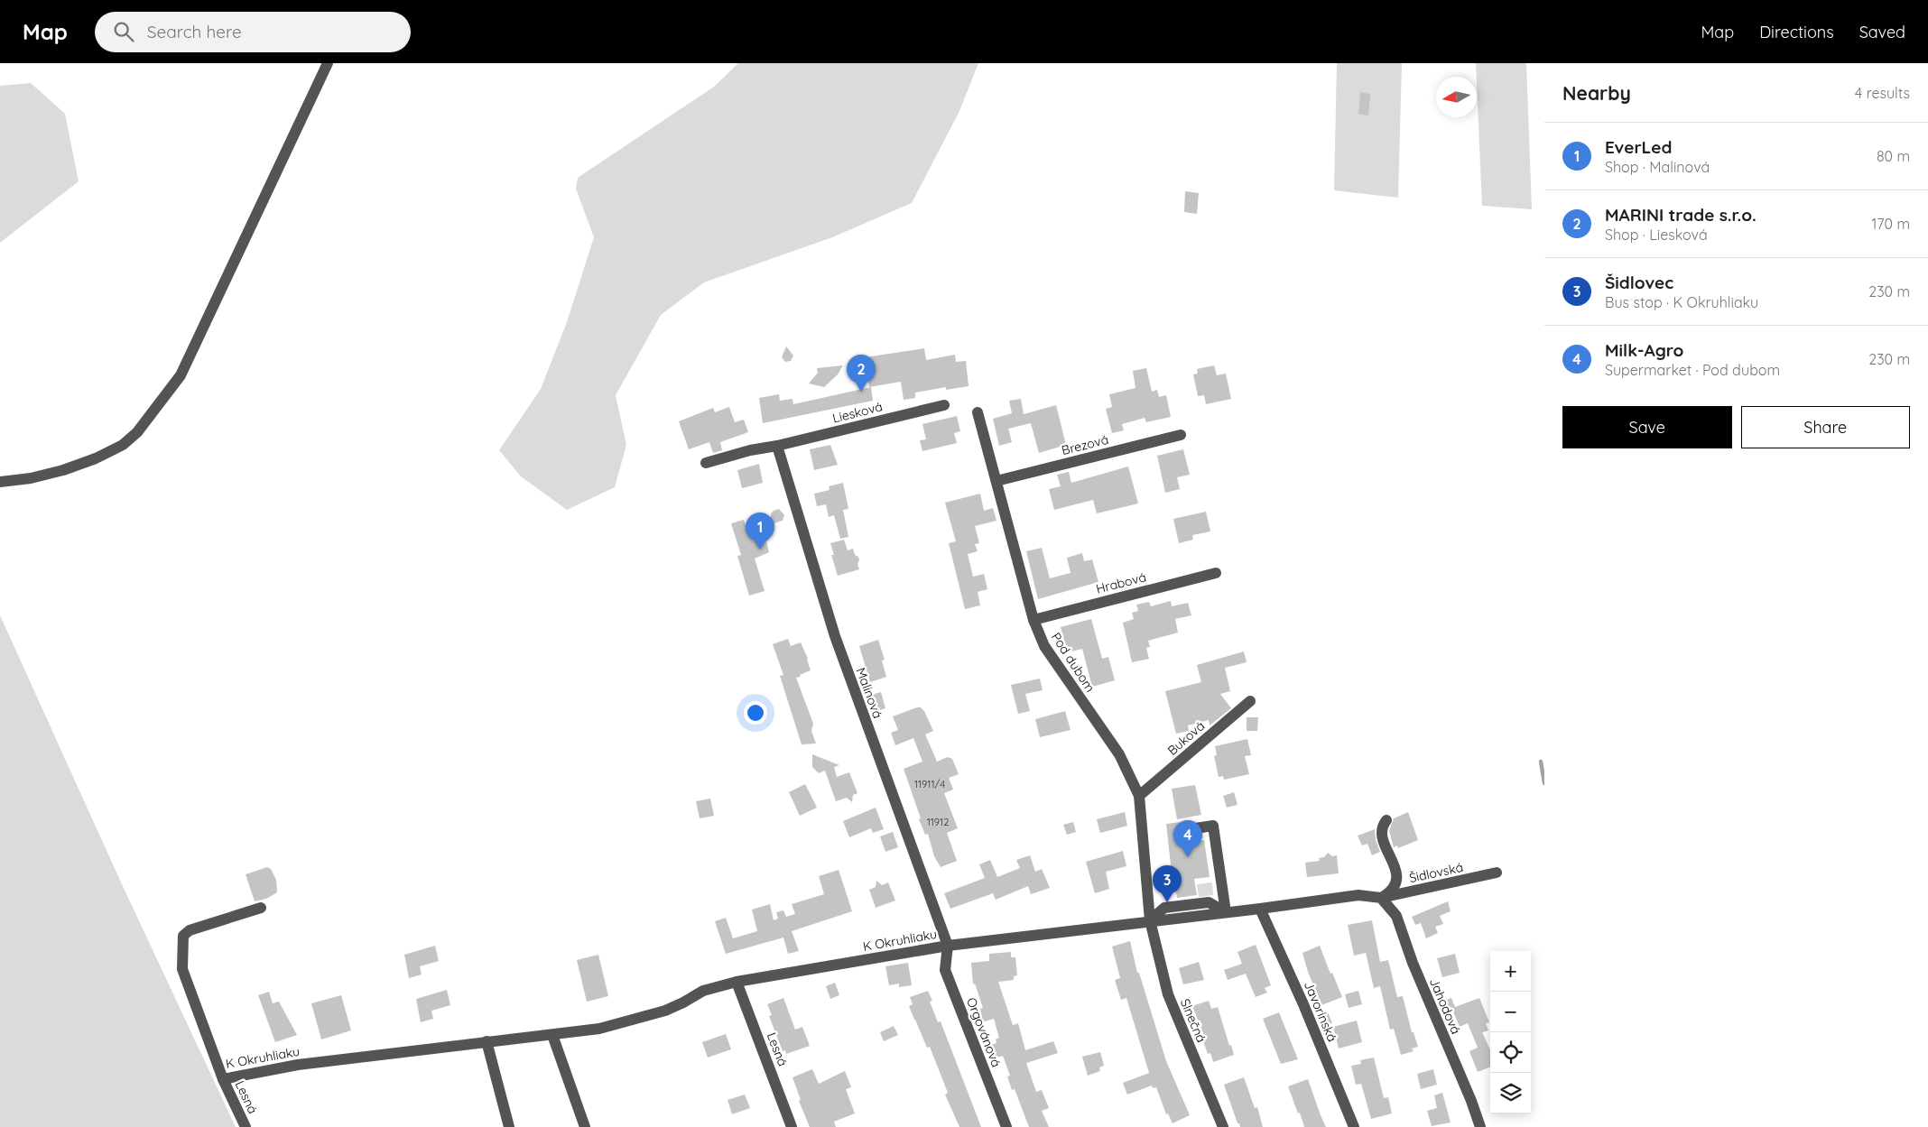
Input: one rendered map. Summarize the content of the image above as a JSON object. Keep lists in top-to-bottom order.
{
  "streets": {
    "street": [
      "Liesková",
      "Brezová",
      "Hrabová",
      "Pod dubom",
      "Malinová",
      "Buková",
      "Šidlovská",
      "K Okruhliaku",
      "Jahodová",
      "Javorinská",
      "Slnečná",
      "Orgovánová",
      "Lesná"
    ]
  },
  "crossings": [
    ["Liesková", "Malinová"],
    ["Brezová", "Pod dubom"],
    ["Hrabová", "Pod dubom"],
    ["Pod dubom", "Buková"],
    ["Pod dubom", "K Okruhliaku"],
    ["Pod dubom", "Slnečná"],
    ["Malinová", "K Okruhliaku"],
    ["Malinová", "Orgovánová"],
    ["Šidlovská", "Jahodová"],
    ["K Okruhliaku", "Javorinská"],
    ["K Okruhliaku", "Slnečná"],
    ["K Okruhliaku", "Orgovánová"],
    ["K Okruhliaku", "Lesná"]
  ],
  "house_numbers": ["11911/4", "11912"],
  "north": "left",
  "page": {
    "header": "Map",
    "search": "Search here",
    "nav": ["Map", "Directions", "Saved"],
    "heading": ["Nearby", "4 results"],
    "list": [
      {
        "mark": "1",
        "name": "EverLed",
        "note": "Shop · Malinová",
        "value": "80 m"
      },
      {
        "mark": "2",
        "name": "MARINI trade s.r.o.",
        "note": "Shop · Liesková",
        "value": "170 m"
      },
      {
        "mark": "3",
        "name": "Šidlovec",
        "note": "Bus stop · K Okruhliaku",
        "value": "230 m"
      },
      {
        "mark": "4",
        "name": "Milk-Agro",
        "note": "Supermarket · Pod dubom",
        "value": "230 m"
      }
    ],
    "pins": [
      "2",
      "1",
      "4",
      "3"
    ],
    "buttons": ["Save", "Share"],
    "map_buttons": ["+", "−"]
  }
}
